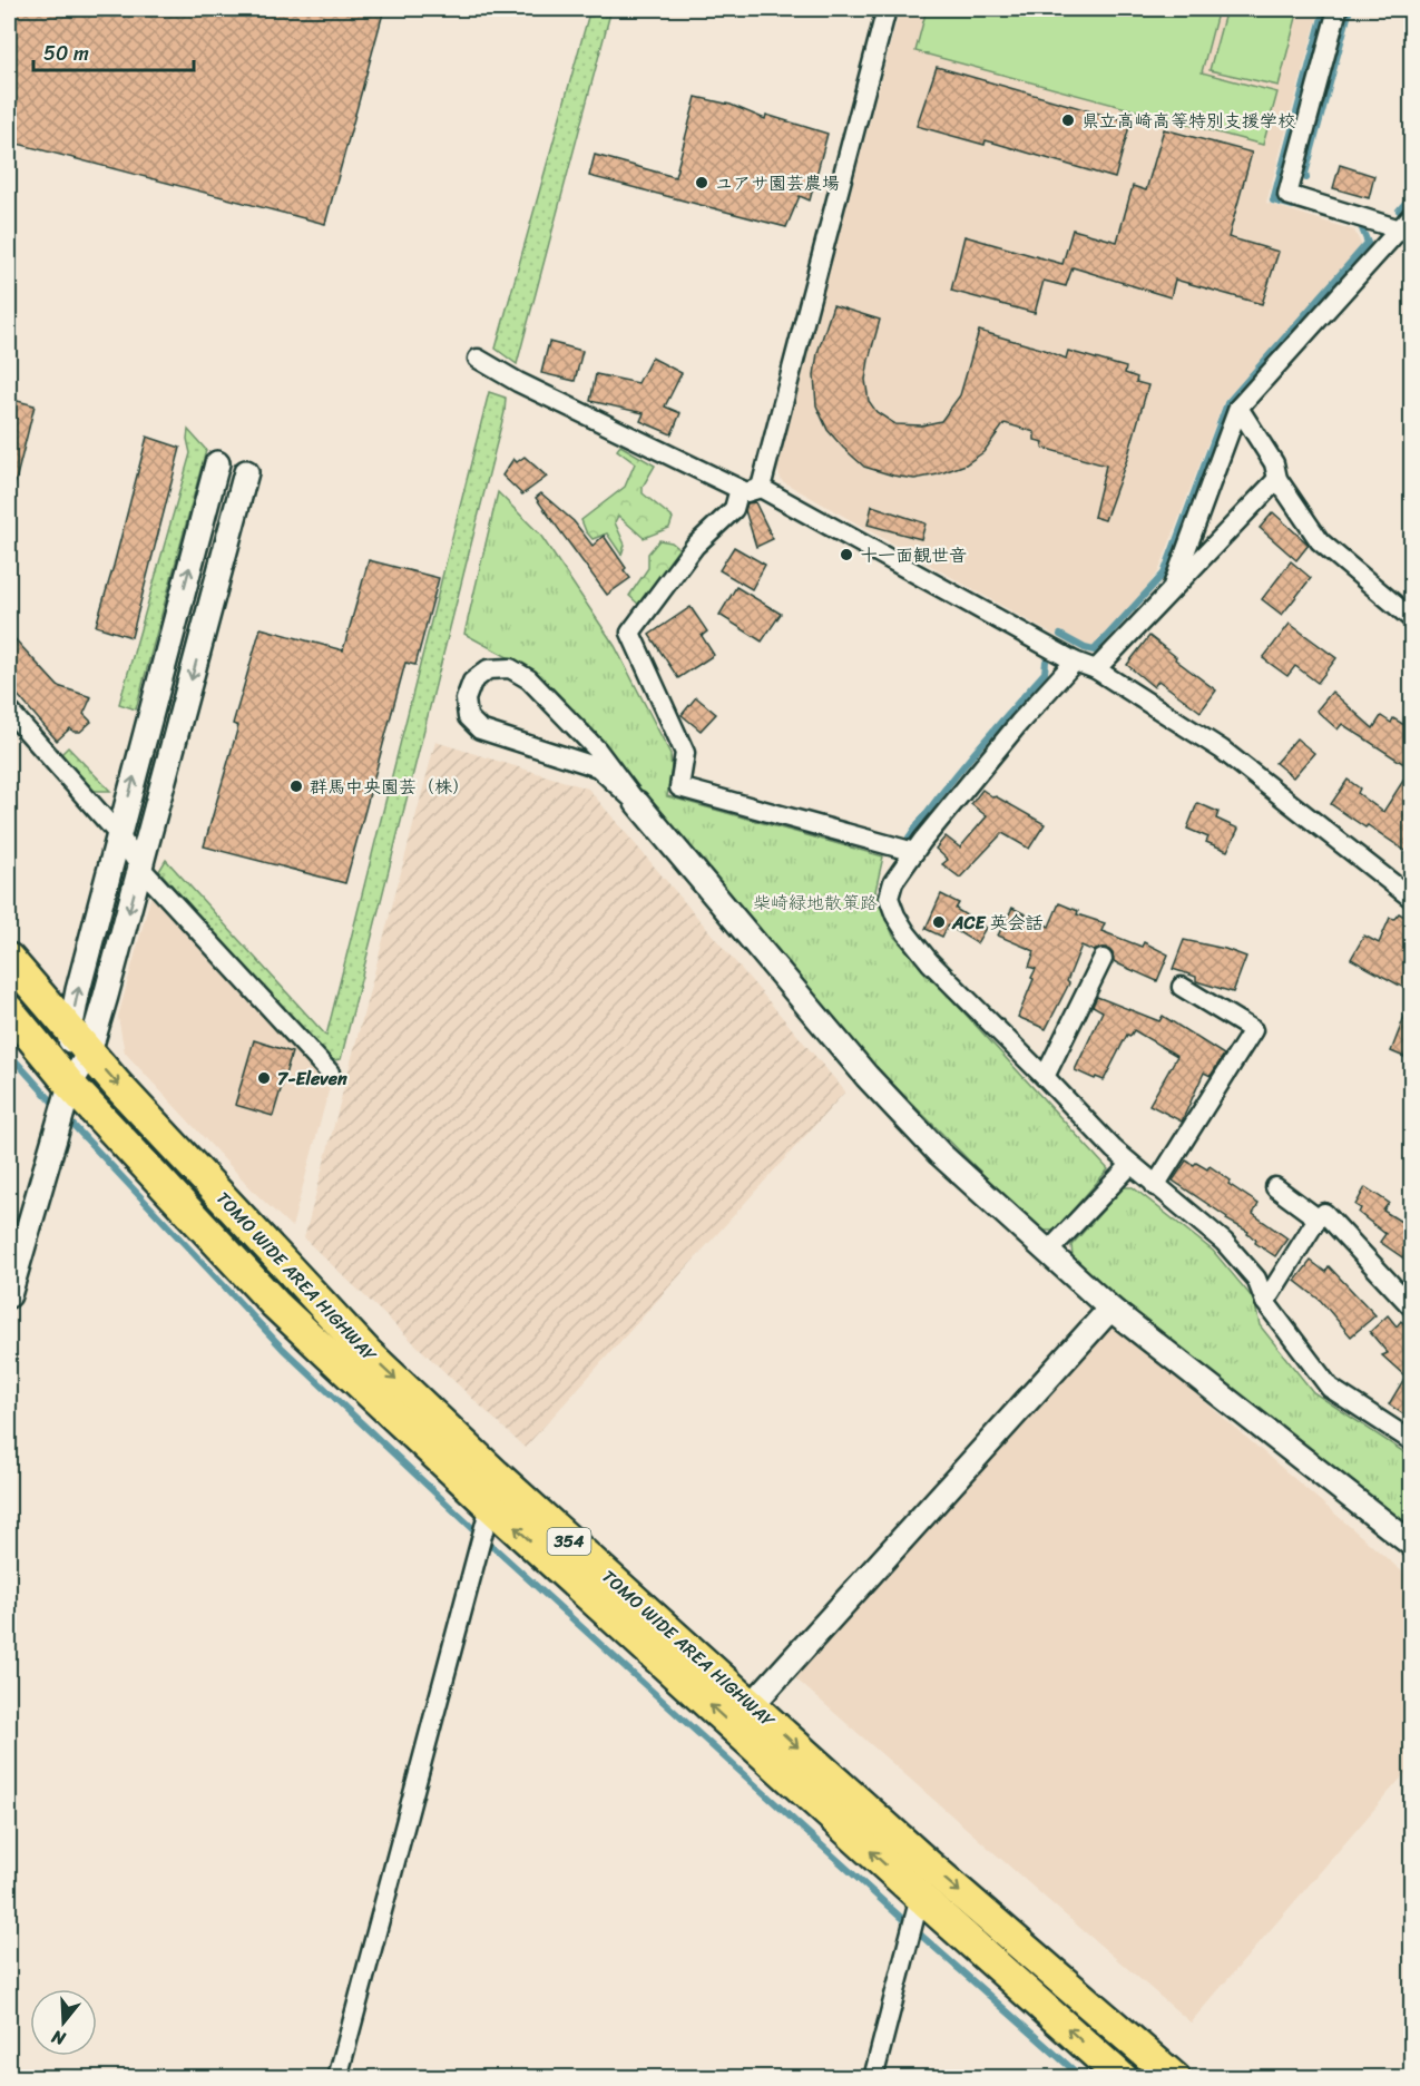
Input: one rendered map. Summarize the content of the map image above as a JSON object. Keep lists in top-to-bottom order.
{
  "streets": {
    "highway": ["TOMO WIDE AREA HIGHWAY", "354"]
  },
  "parks": ["柴崎緑地散策路"],
  "places": [
    "県立高崎高等特別支援学校",
    "ユアサ園芸農場",
    "十一面観世音",
    "群馬中央園芸（株）",
    "ACE 英会話",
    "7-Eleven"
  ],
  "scale_bar": "50 m",
  "north": "bottom"
}
